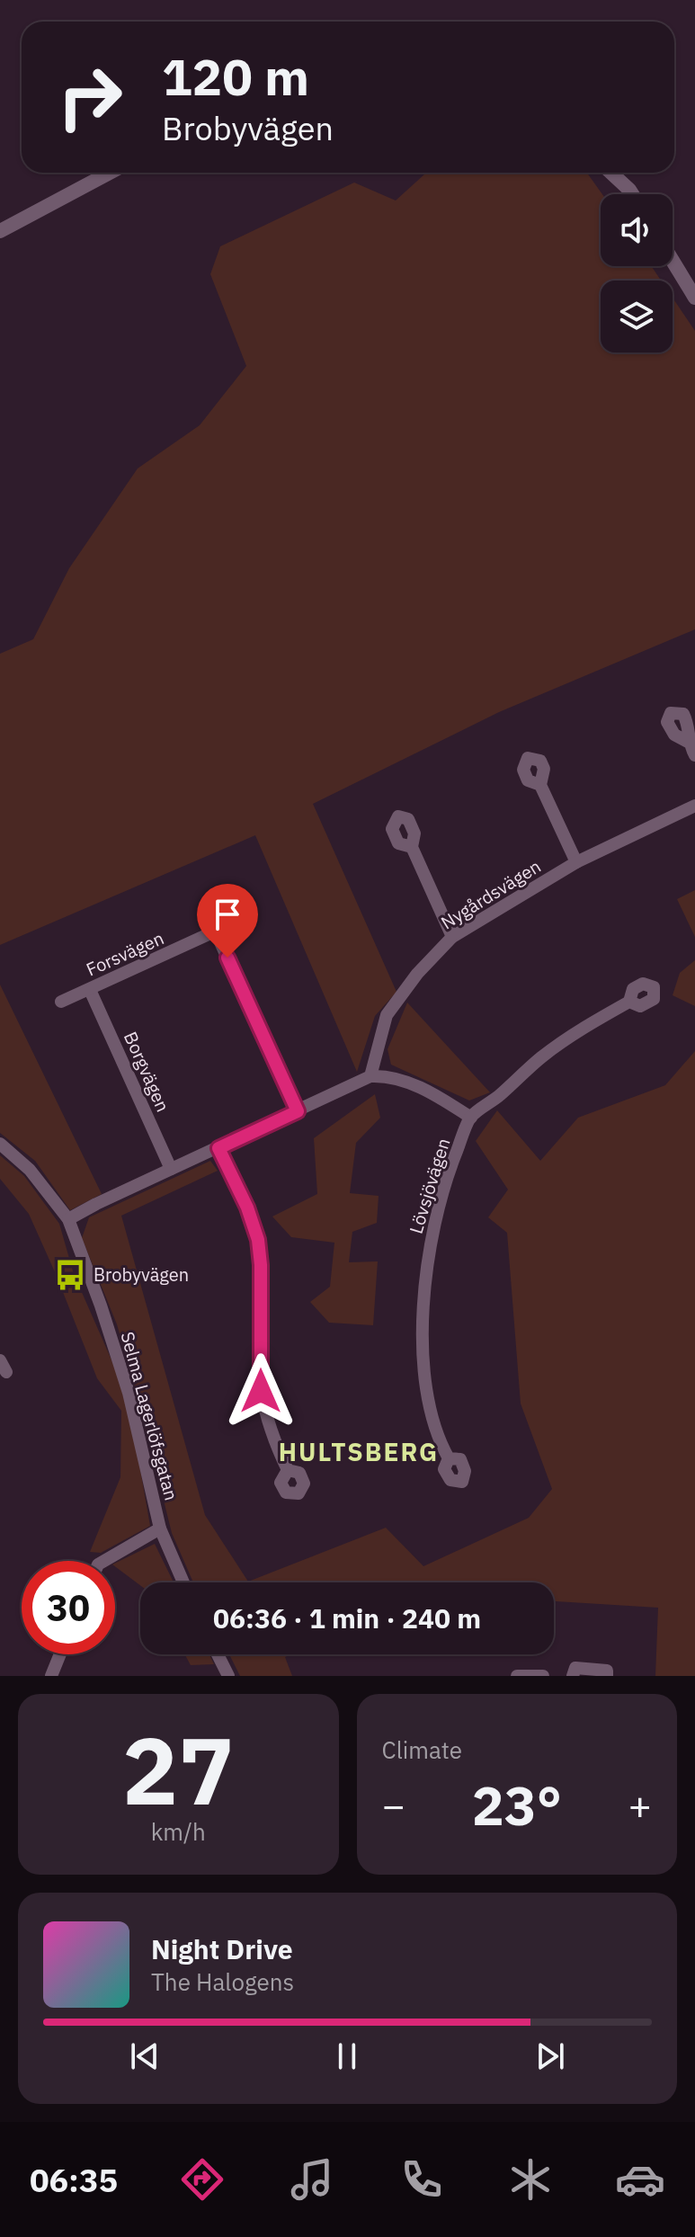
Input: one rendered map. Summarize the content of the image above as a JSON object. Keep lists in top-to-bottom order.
{
  "streets": {
    "street": [
      "Nygårdsvägen",
      "Forsvägen",
      "Borgvägen",
      "Lövsjövägen",
      "Selma Lagerlöfsgatan"
    ]
  },
  "crossings": [
    ["Forsvägen", "Borgvägen"]
  ],
  "districts": ["HULTSBERG"],
  "places": {
    "bus stop": ["Brobyvägen"]
  },
  "page": {
    "turn": ["120 m", "Brobyvägen"],
    "limit": "30",
    "trip": "06:36 · 1 min · 240 m",
    "tile": [
      ["27", "km/h"],
      "Climate"
    ],
    "heat": ["−", "23°", "+"],
    "song": ["Night Drive", "The Halogens"],
    "tabs": "06:35"
  }
}
